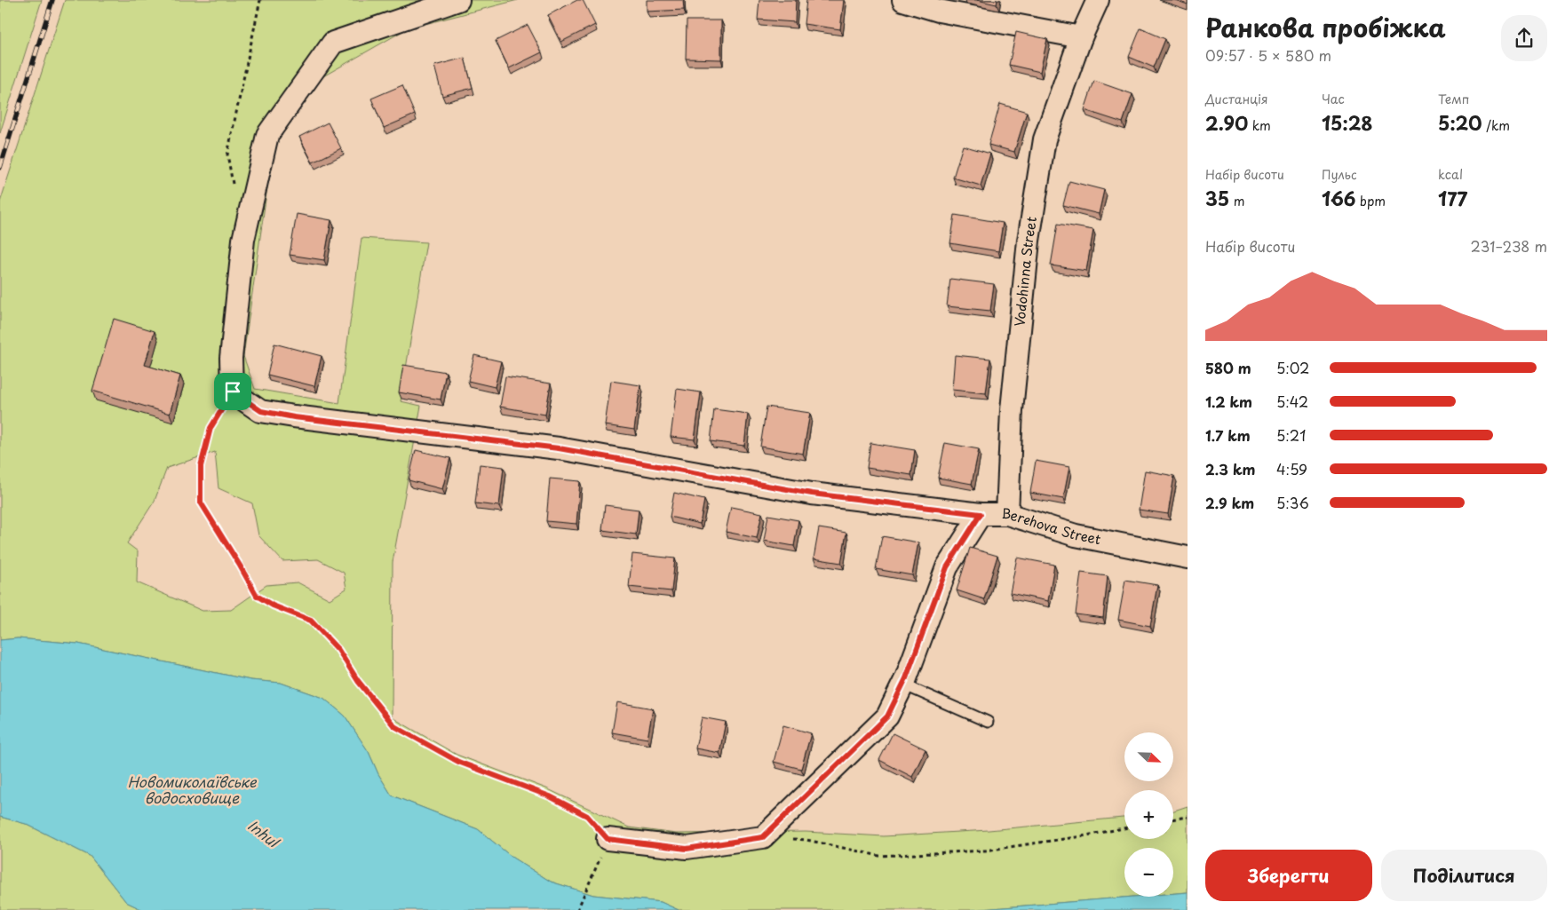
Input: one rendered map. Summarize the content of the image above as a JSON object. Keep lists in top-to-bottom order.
{
  "streets": {
    "street": ["Vodohinna Street", "Berehova Street"]
  },
  "crossings": [
    ["Vodohinna Street", "Berehova Street"]
  ],
  "water": ["Новомиколаївське водосховище", "Inhul"],
  "north": "bottom right",
  "page": {
    "heading": ["Ранкова пробіжка", "09:57 · 5 × 580 m"],
    "stats": [
      ["Дистанція", "2.90 km"],
      ["Час", "15:28"],
      ["Темп", "5:20 /km"],
      ["Набір висоти", "35 m"],
      ["Пульс", "166 bpm"],
      ["kcal", "177"]
    ],
    "chart": ["Набір висоти", "231–238 m"],
    "list": [
      {
        "name": "580 m",
        "note": "5:02"
      },
      {
        "name": "1.2 km",
        "note": "5:42"
      },
      {
        "name": "1.7 km",
        "note": "5:21"
      },
      {
        "name": "2.3 km",
        "note": "4:59"
      },
      {
        "name": "2.9 km",
        "note": "5:36"
      }
    ],
    "map_buttons": ["+", "−"],
    "buttons": ["Зберегти", "Поділитися"]
  }
}
